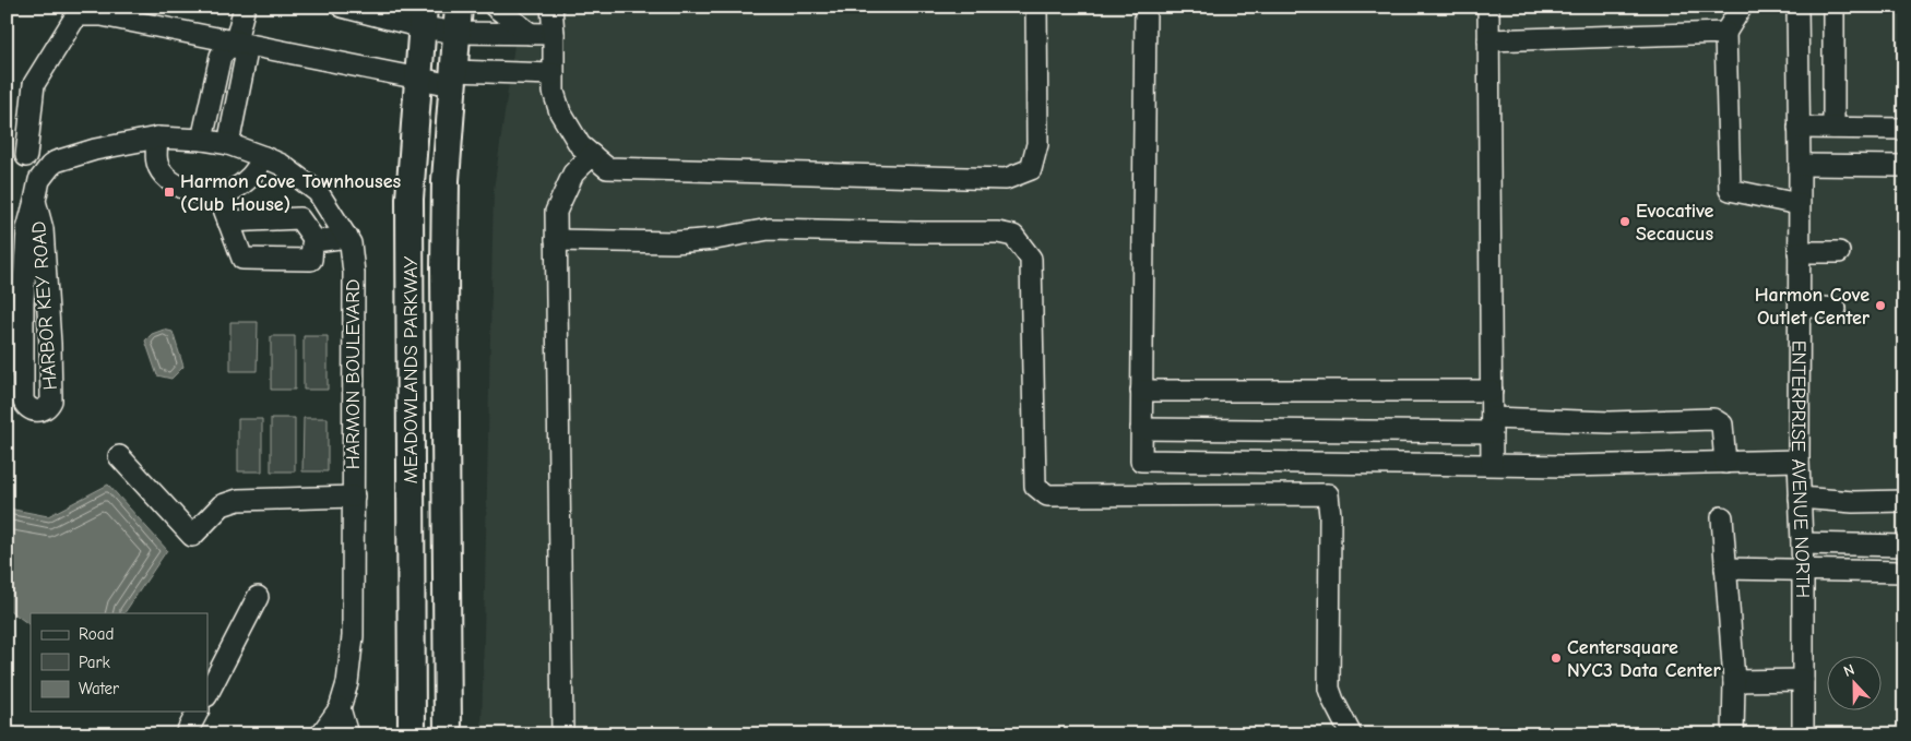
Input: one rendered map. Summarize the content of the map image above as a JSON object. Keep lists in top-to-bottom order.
{
  "streets": {
    "main road": ["MEADOWLANDS PARKWAY"],
    "street": ["HARBOR KEY ROAD", "HARMON BOULEVARD", "ENTERPRISE AVENUE NORTH"]
  },
  "crossings": [
    ["HARBOR KEY ROAD", "HARMON BOULEVARD"]
  ],
  "places": {
    "transit": ["Harmon Cove Townhouses (Club House)"],
    "other": ["Evocative Secaucus", "Harmon Cove Outlet Center", "Centersquare NYC3 Data Center"]
  },
  "legend": ["Road", "Park", "Water"],
  "north": "top"
}
